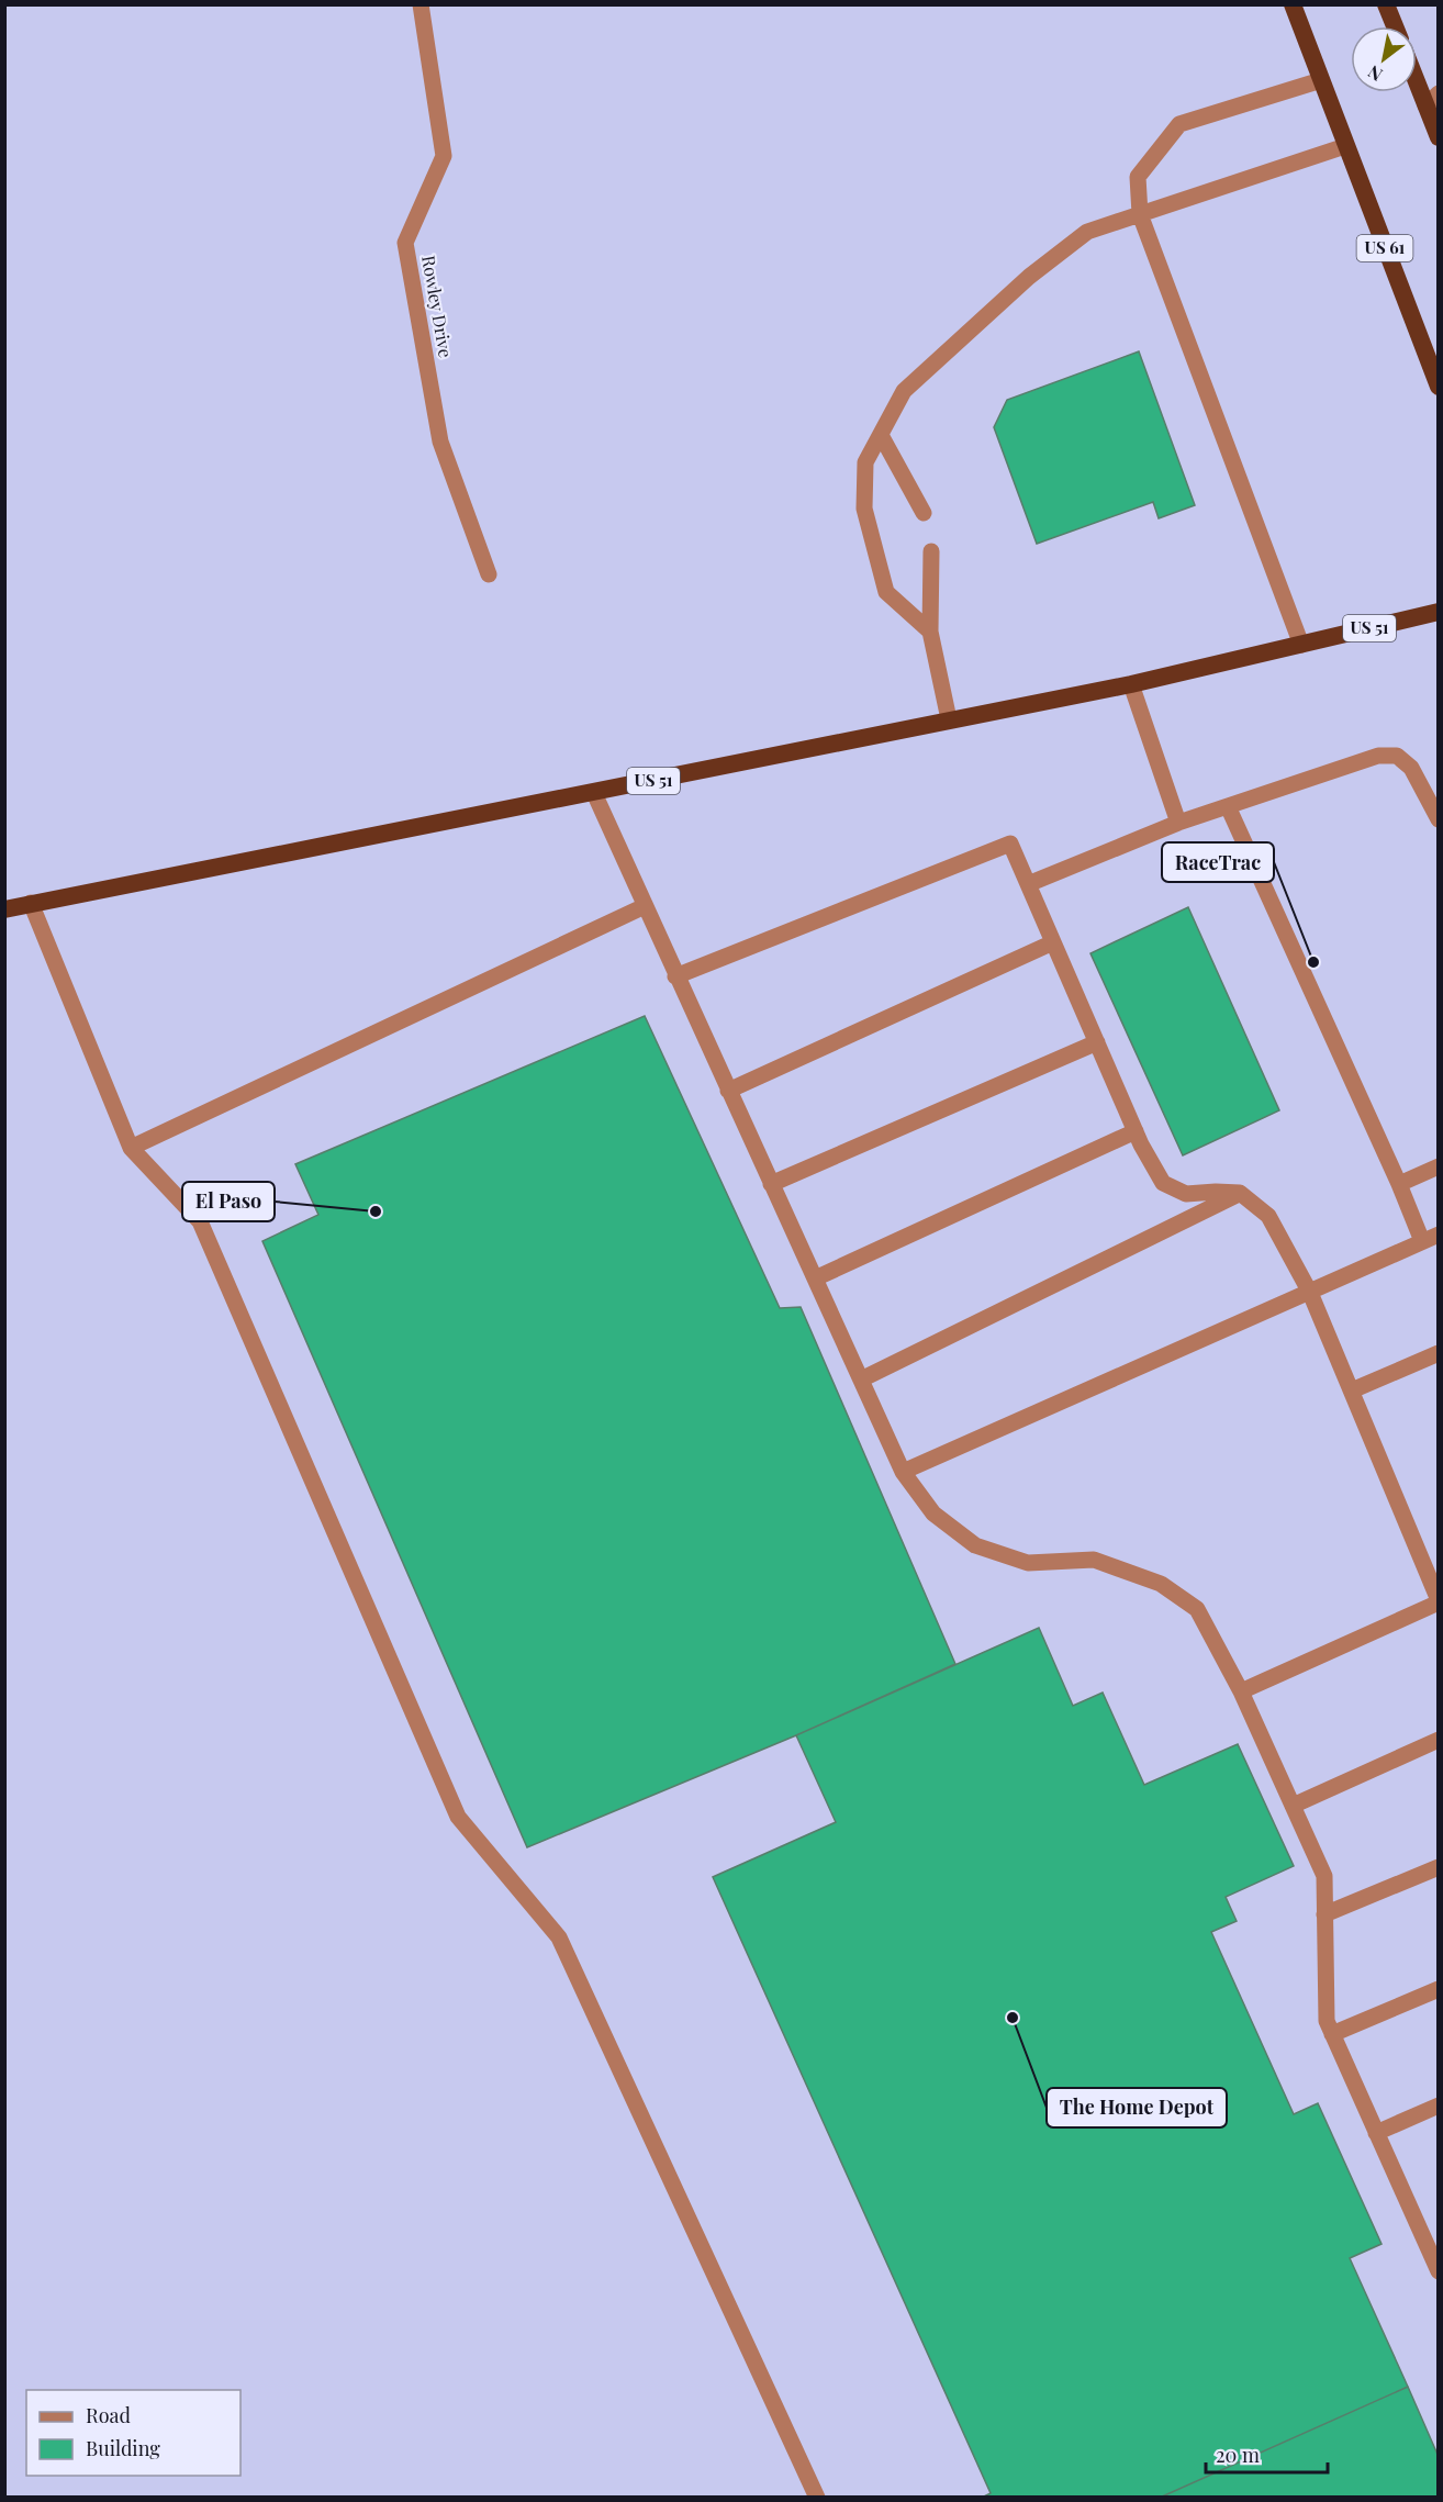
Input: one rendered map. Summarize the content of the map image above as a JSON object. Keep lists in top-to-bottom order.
{
  "streets": {
    "highway": ["US 61", "US 51"],
    "street": ["Rowley Drive"]
  },
  "places": ["RaceTrac", "El Paso", "The Home Depot"],
  "legend": ["Road", "Building"],
  "scale_bar": "20 m",
  "north": "bottom left"
}
